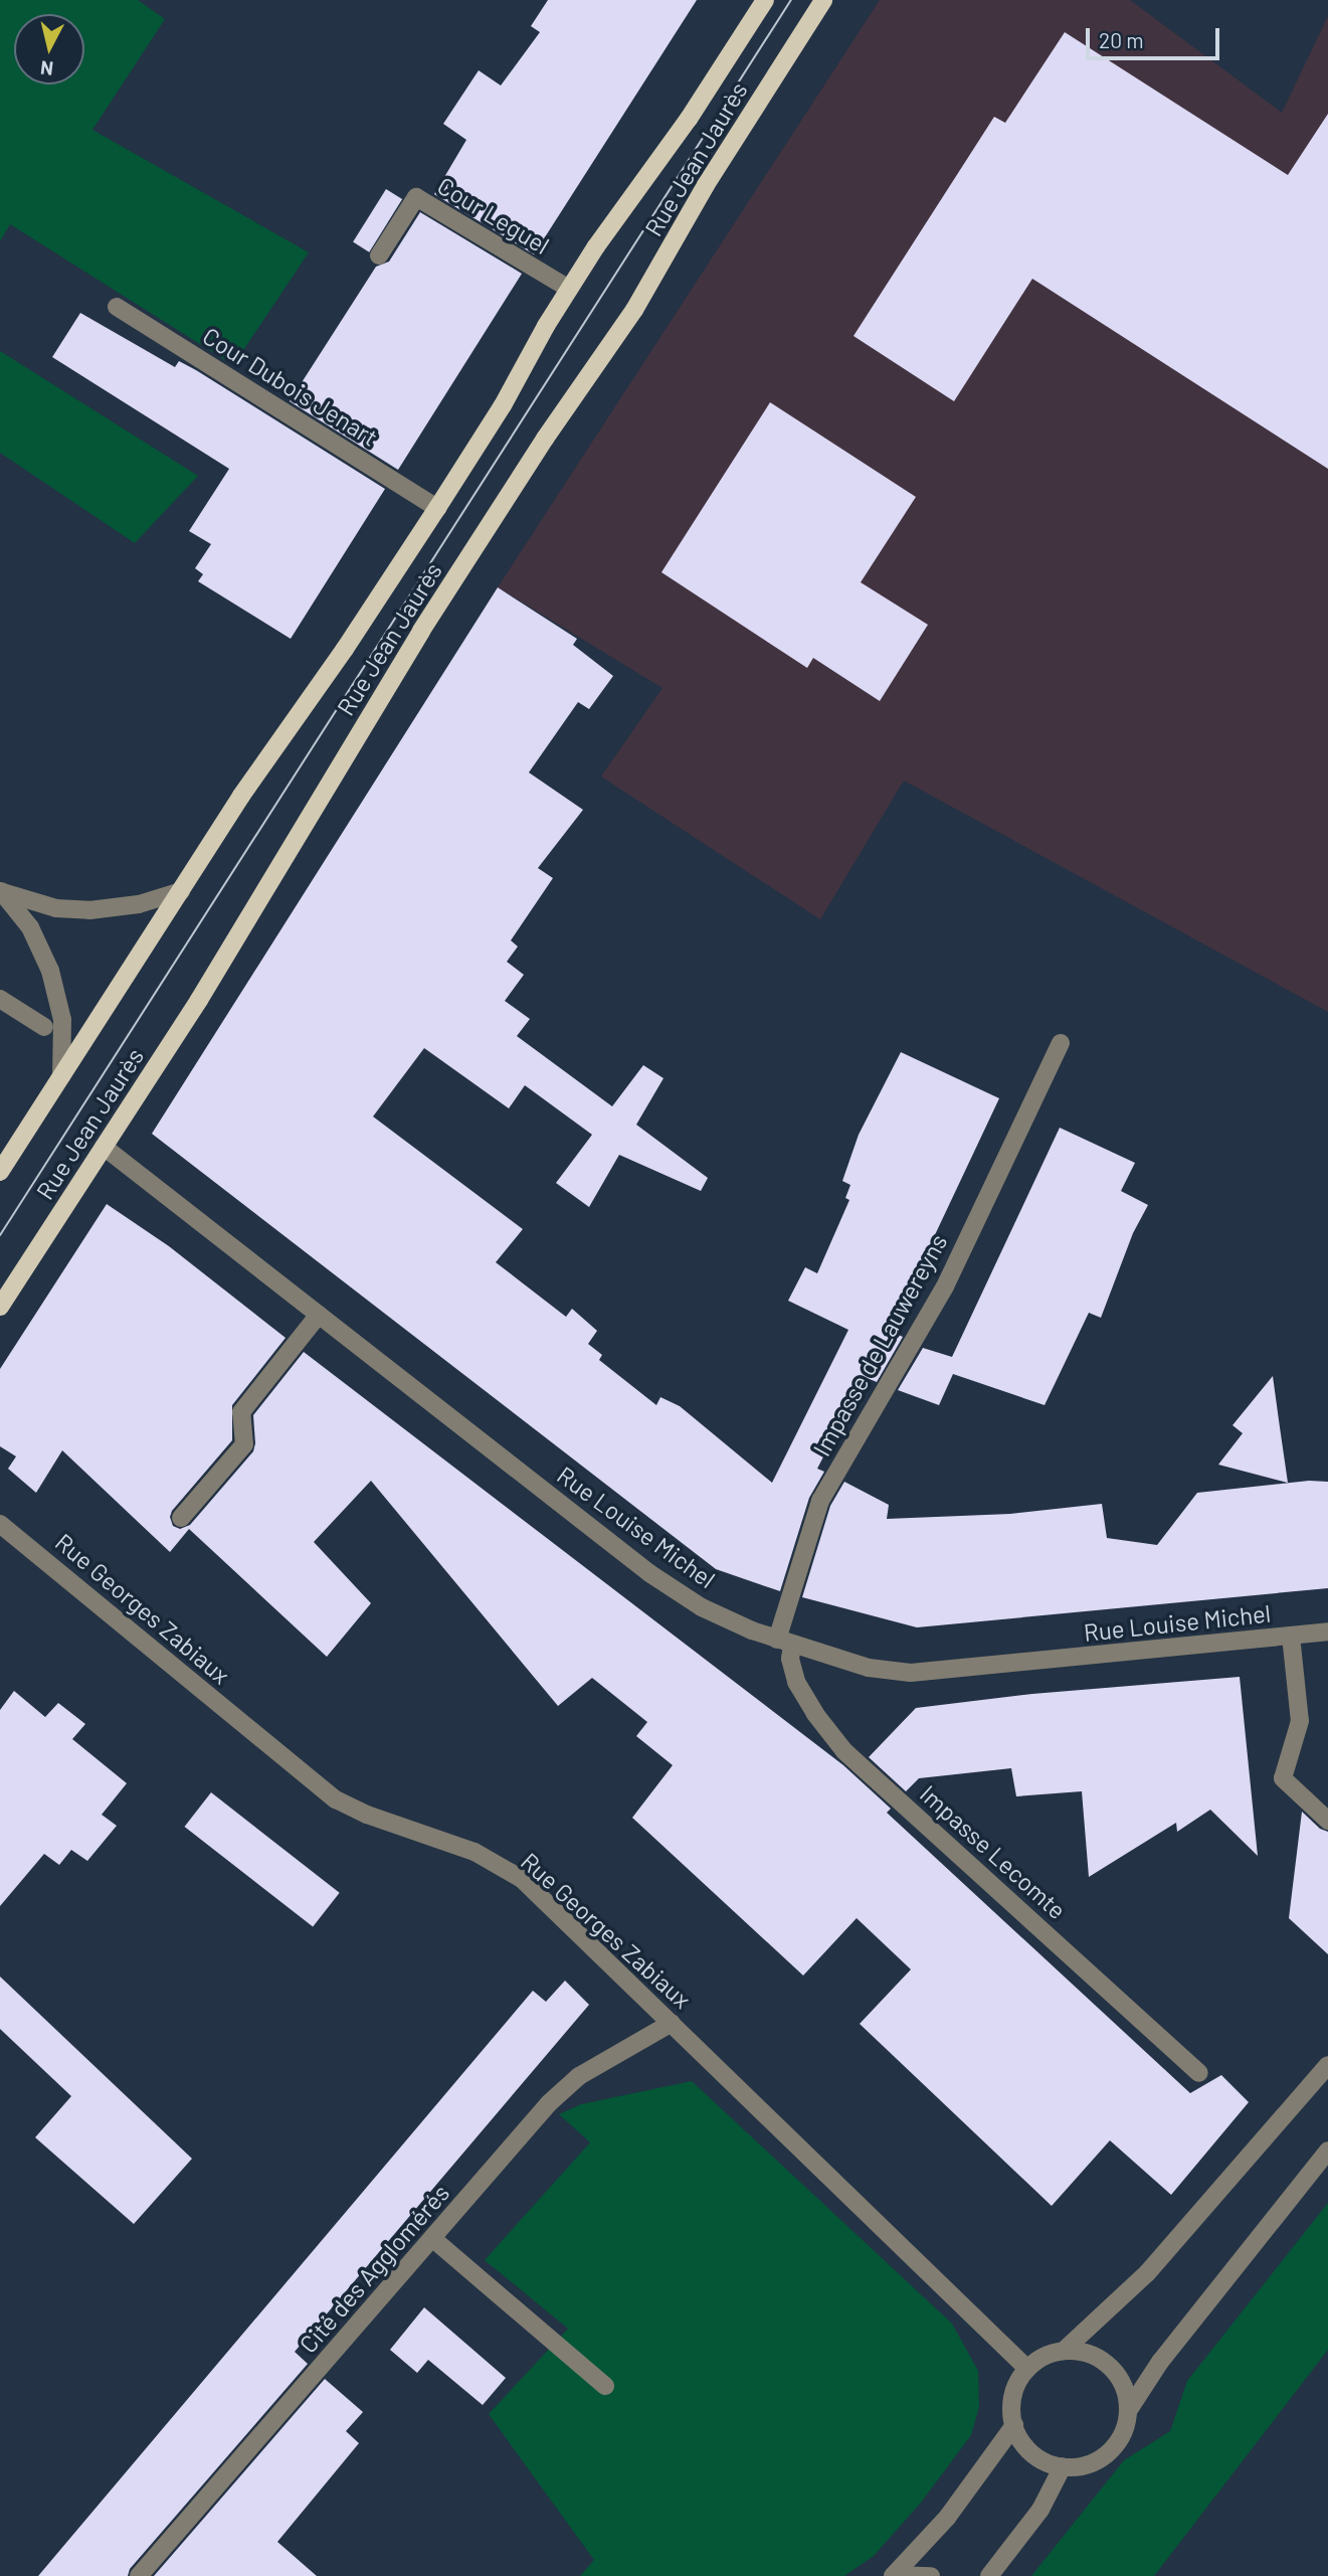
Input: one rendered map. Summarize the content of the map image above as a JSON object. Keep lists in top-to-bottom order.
{
  "streets": {
    "main road": ["Rue Jean Jaurès"],
    "street": [
      "Cour Leguel",
      "Cour Dubois Jenart",
      "Impasse de Lauwereyns",
      "Rue Louise Michel",
      "Rue Georges Zabiaux",
      "Impasse Lecomte",
      "Cité des Agglomérés"
    ]
  },
  "crossings": [
    ["Rue Jean Jaurès", "Cour Leguel"],
    ["Rue Jean Jaurès", "Cour Dubois Jenart"],
    ["Rue Jean Jaurès", "Rue Louise Michel"],
    ["Impasse de Lauwereyns", "Rue Louise Michel"],
    ["Impasse de Lauwereyns", "Impasse Lecomte"],
    ["Rue Louise Michel", "Impasse Lecomte"],
    ["Rue Georges Zabiaux", "Cité des Agglomérés"]
  ],
  "scale_bar": "20 m",
  "north": "bottom"
}
